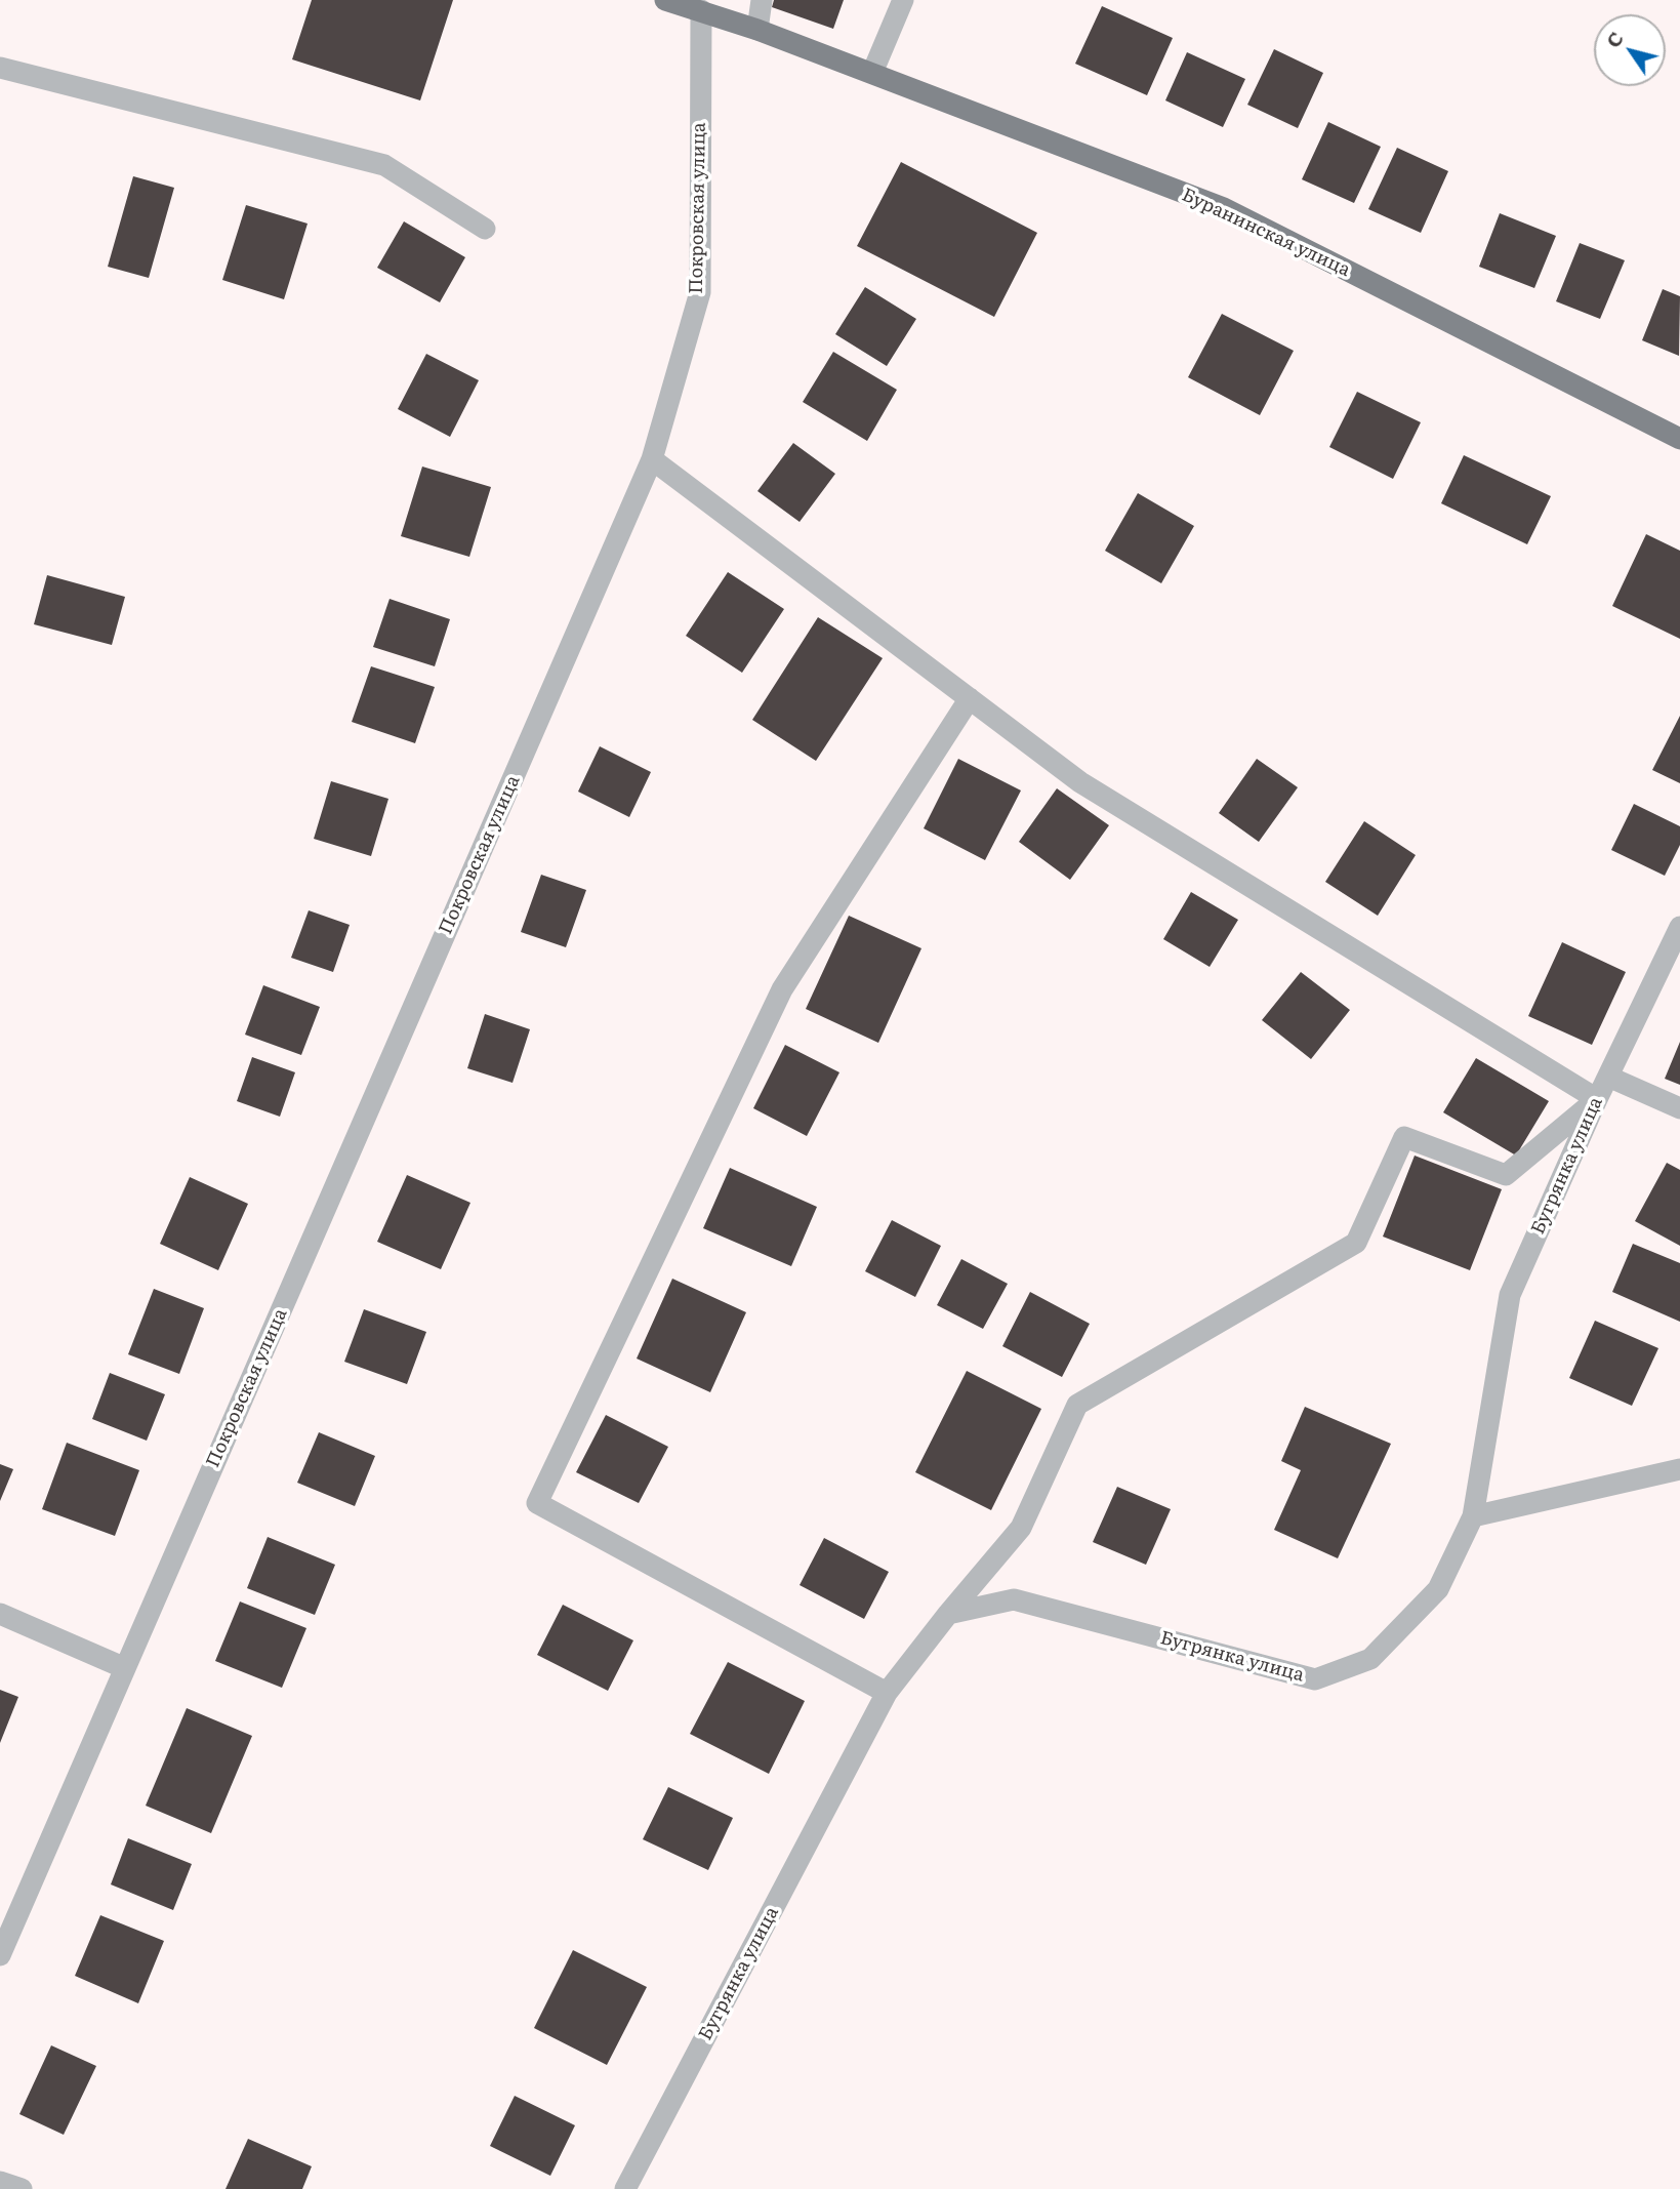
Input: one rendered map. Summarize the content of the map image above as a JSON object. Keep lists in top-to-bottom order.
{
  "streets": {
    "main road": ["Буранинская улица"],
    "street": ["Покровская улица", "Бугрянка улица"]
  },
  "crossings": [
    ["Покровская улица", "Буранинская улица"]
  ],
  "north": "top left"
}
